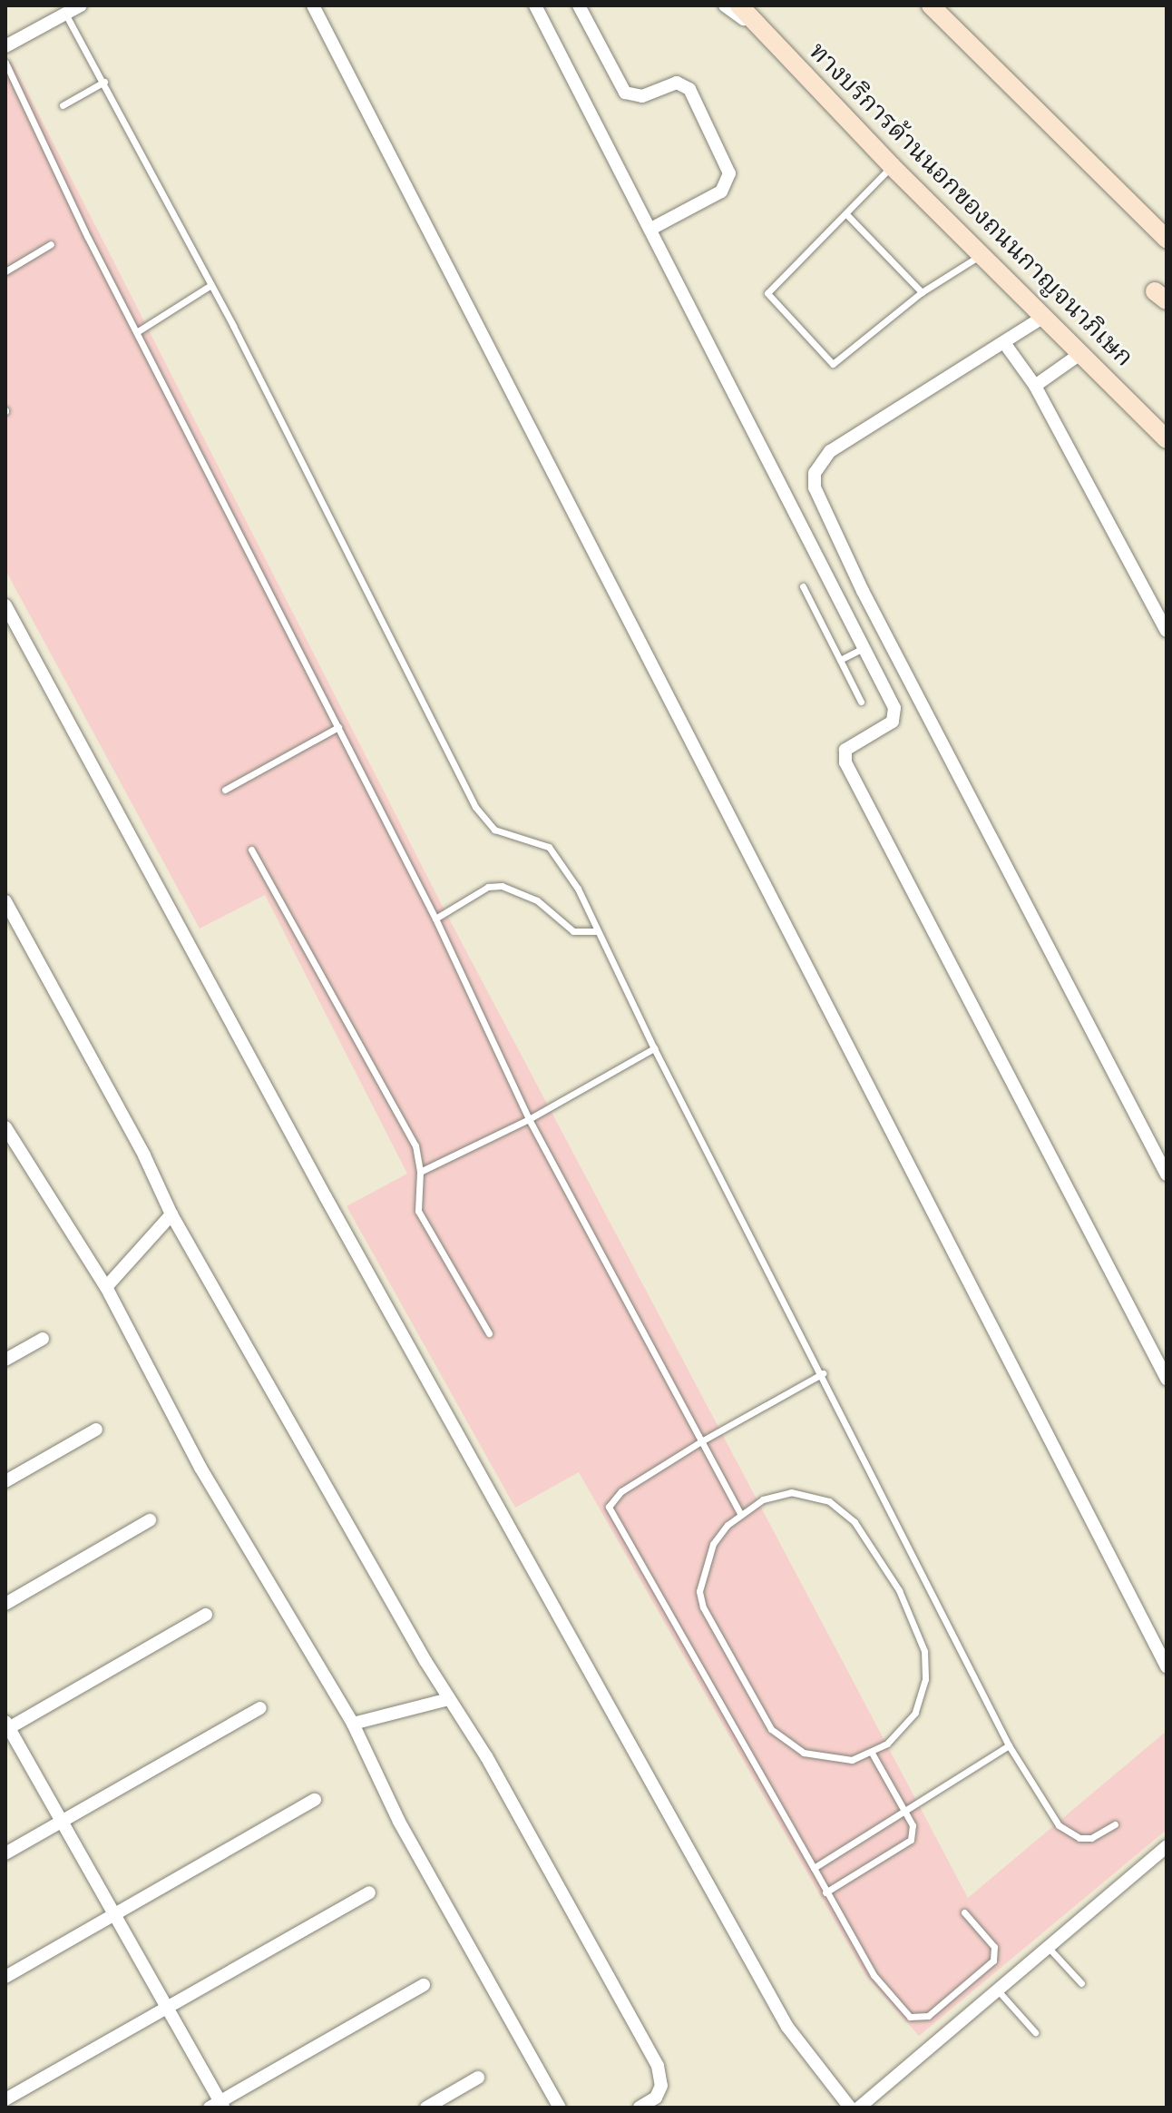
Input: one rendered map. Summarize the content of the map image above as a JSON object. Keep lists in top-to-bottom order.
{
  "streets": {
    "main road": ["ทางบริการด้านนอกของถนนกาญจนาภิเษก"]
  }
}
